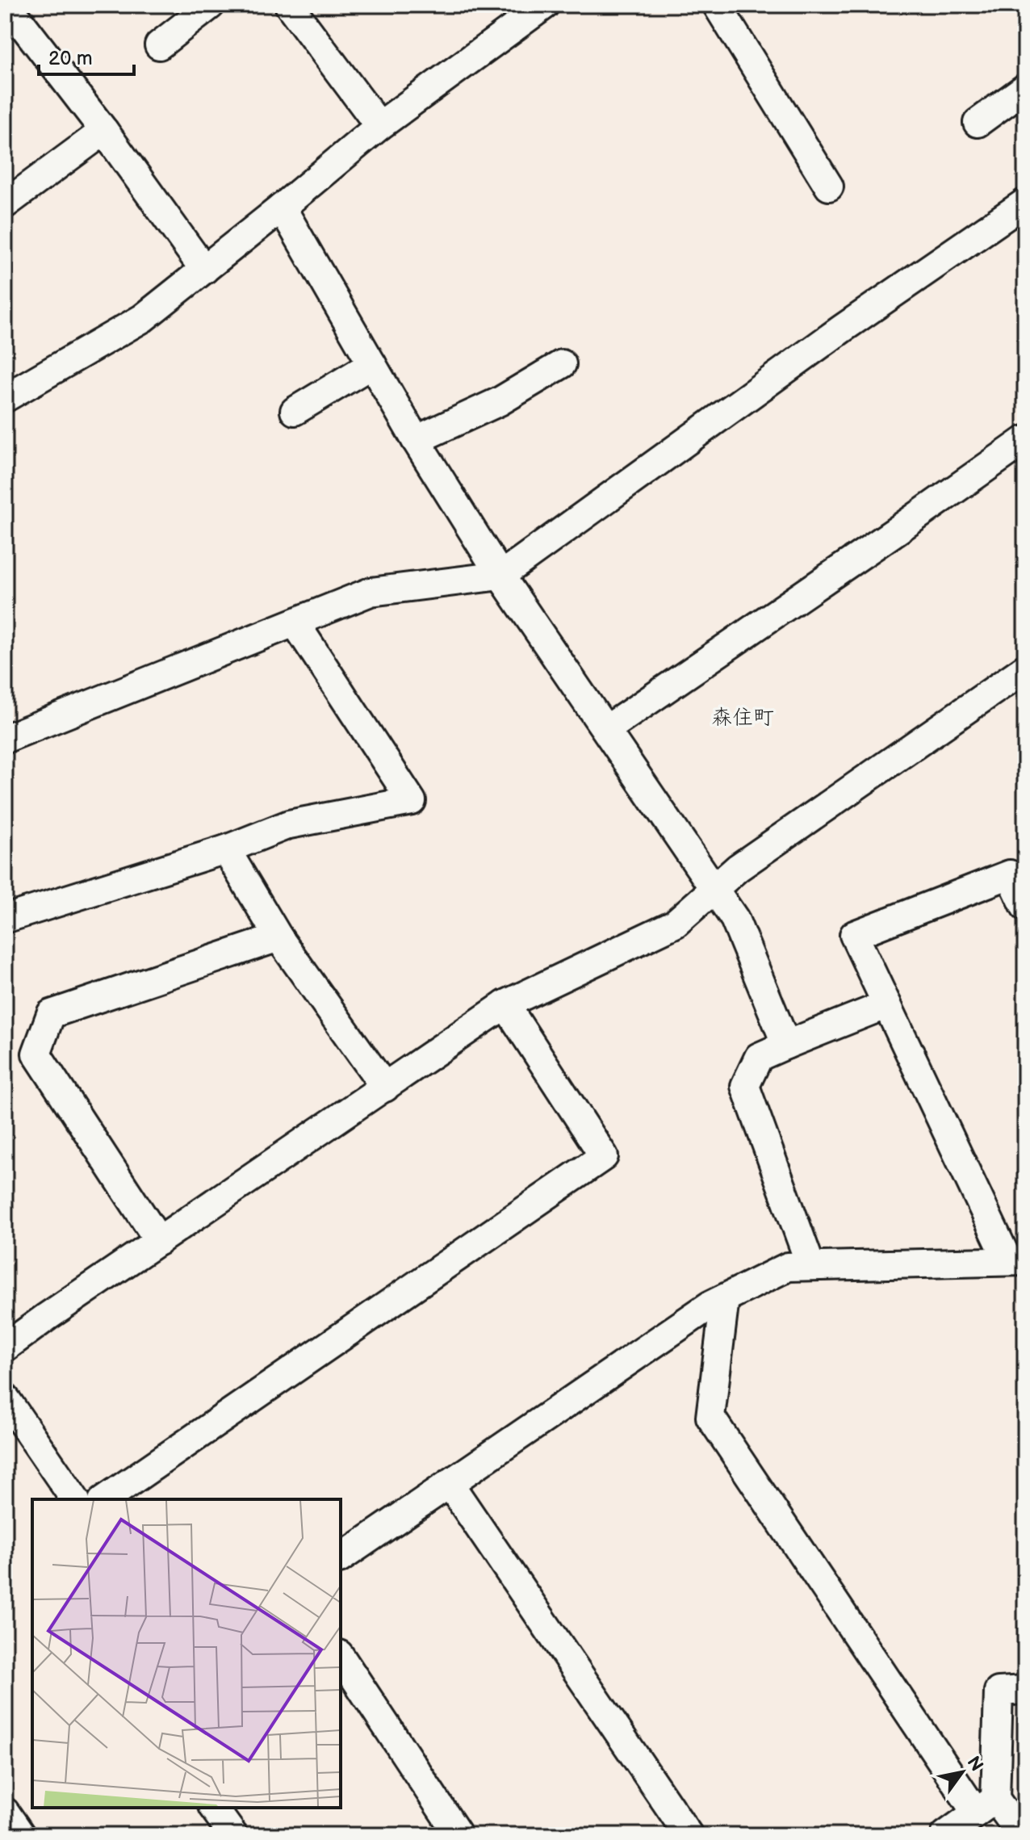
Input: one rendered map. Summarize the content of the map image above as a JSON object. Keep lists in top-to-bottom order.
{
  "districts": ["森住町"],
  "scale_bar": "20 m",
  "north": "top right"
}
